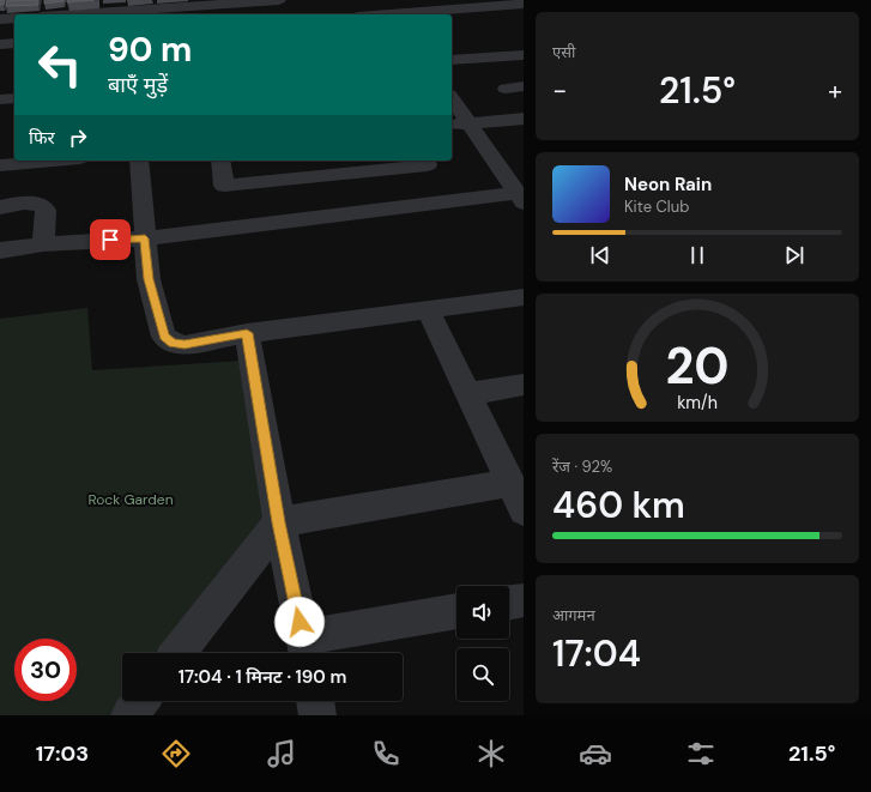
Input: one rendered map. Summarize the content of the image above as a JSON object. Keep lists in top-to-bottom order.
{
  "parks": ["Rock Garden"],
  "page": {
    "tile": [
      "एसी",
      ["रेंज · 92%", "460 km"],
      ["आगमन", "17:04"]
    ],
    "turn": ["90 m", "बाएँ मुड़ें"],
    "heat": ["−", "21.5°", "+"],
    "then": "फिर",
    "song": ["Neon Rain", "Kite Club"],
    "limit": "30",
    "trip": "17:04 · 1 मिनट · 190 m",
    "tabs": ["17:03", "21.5°"],
    "gauge": ["20", "km/h"]
  }
}
